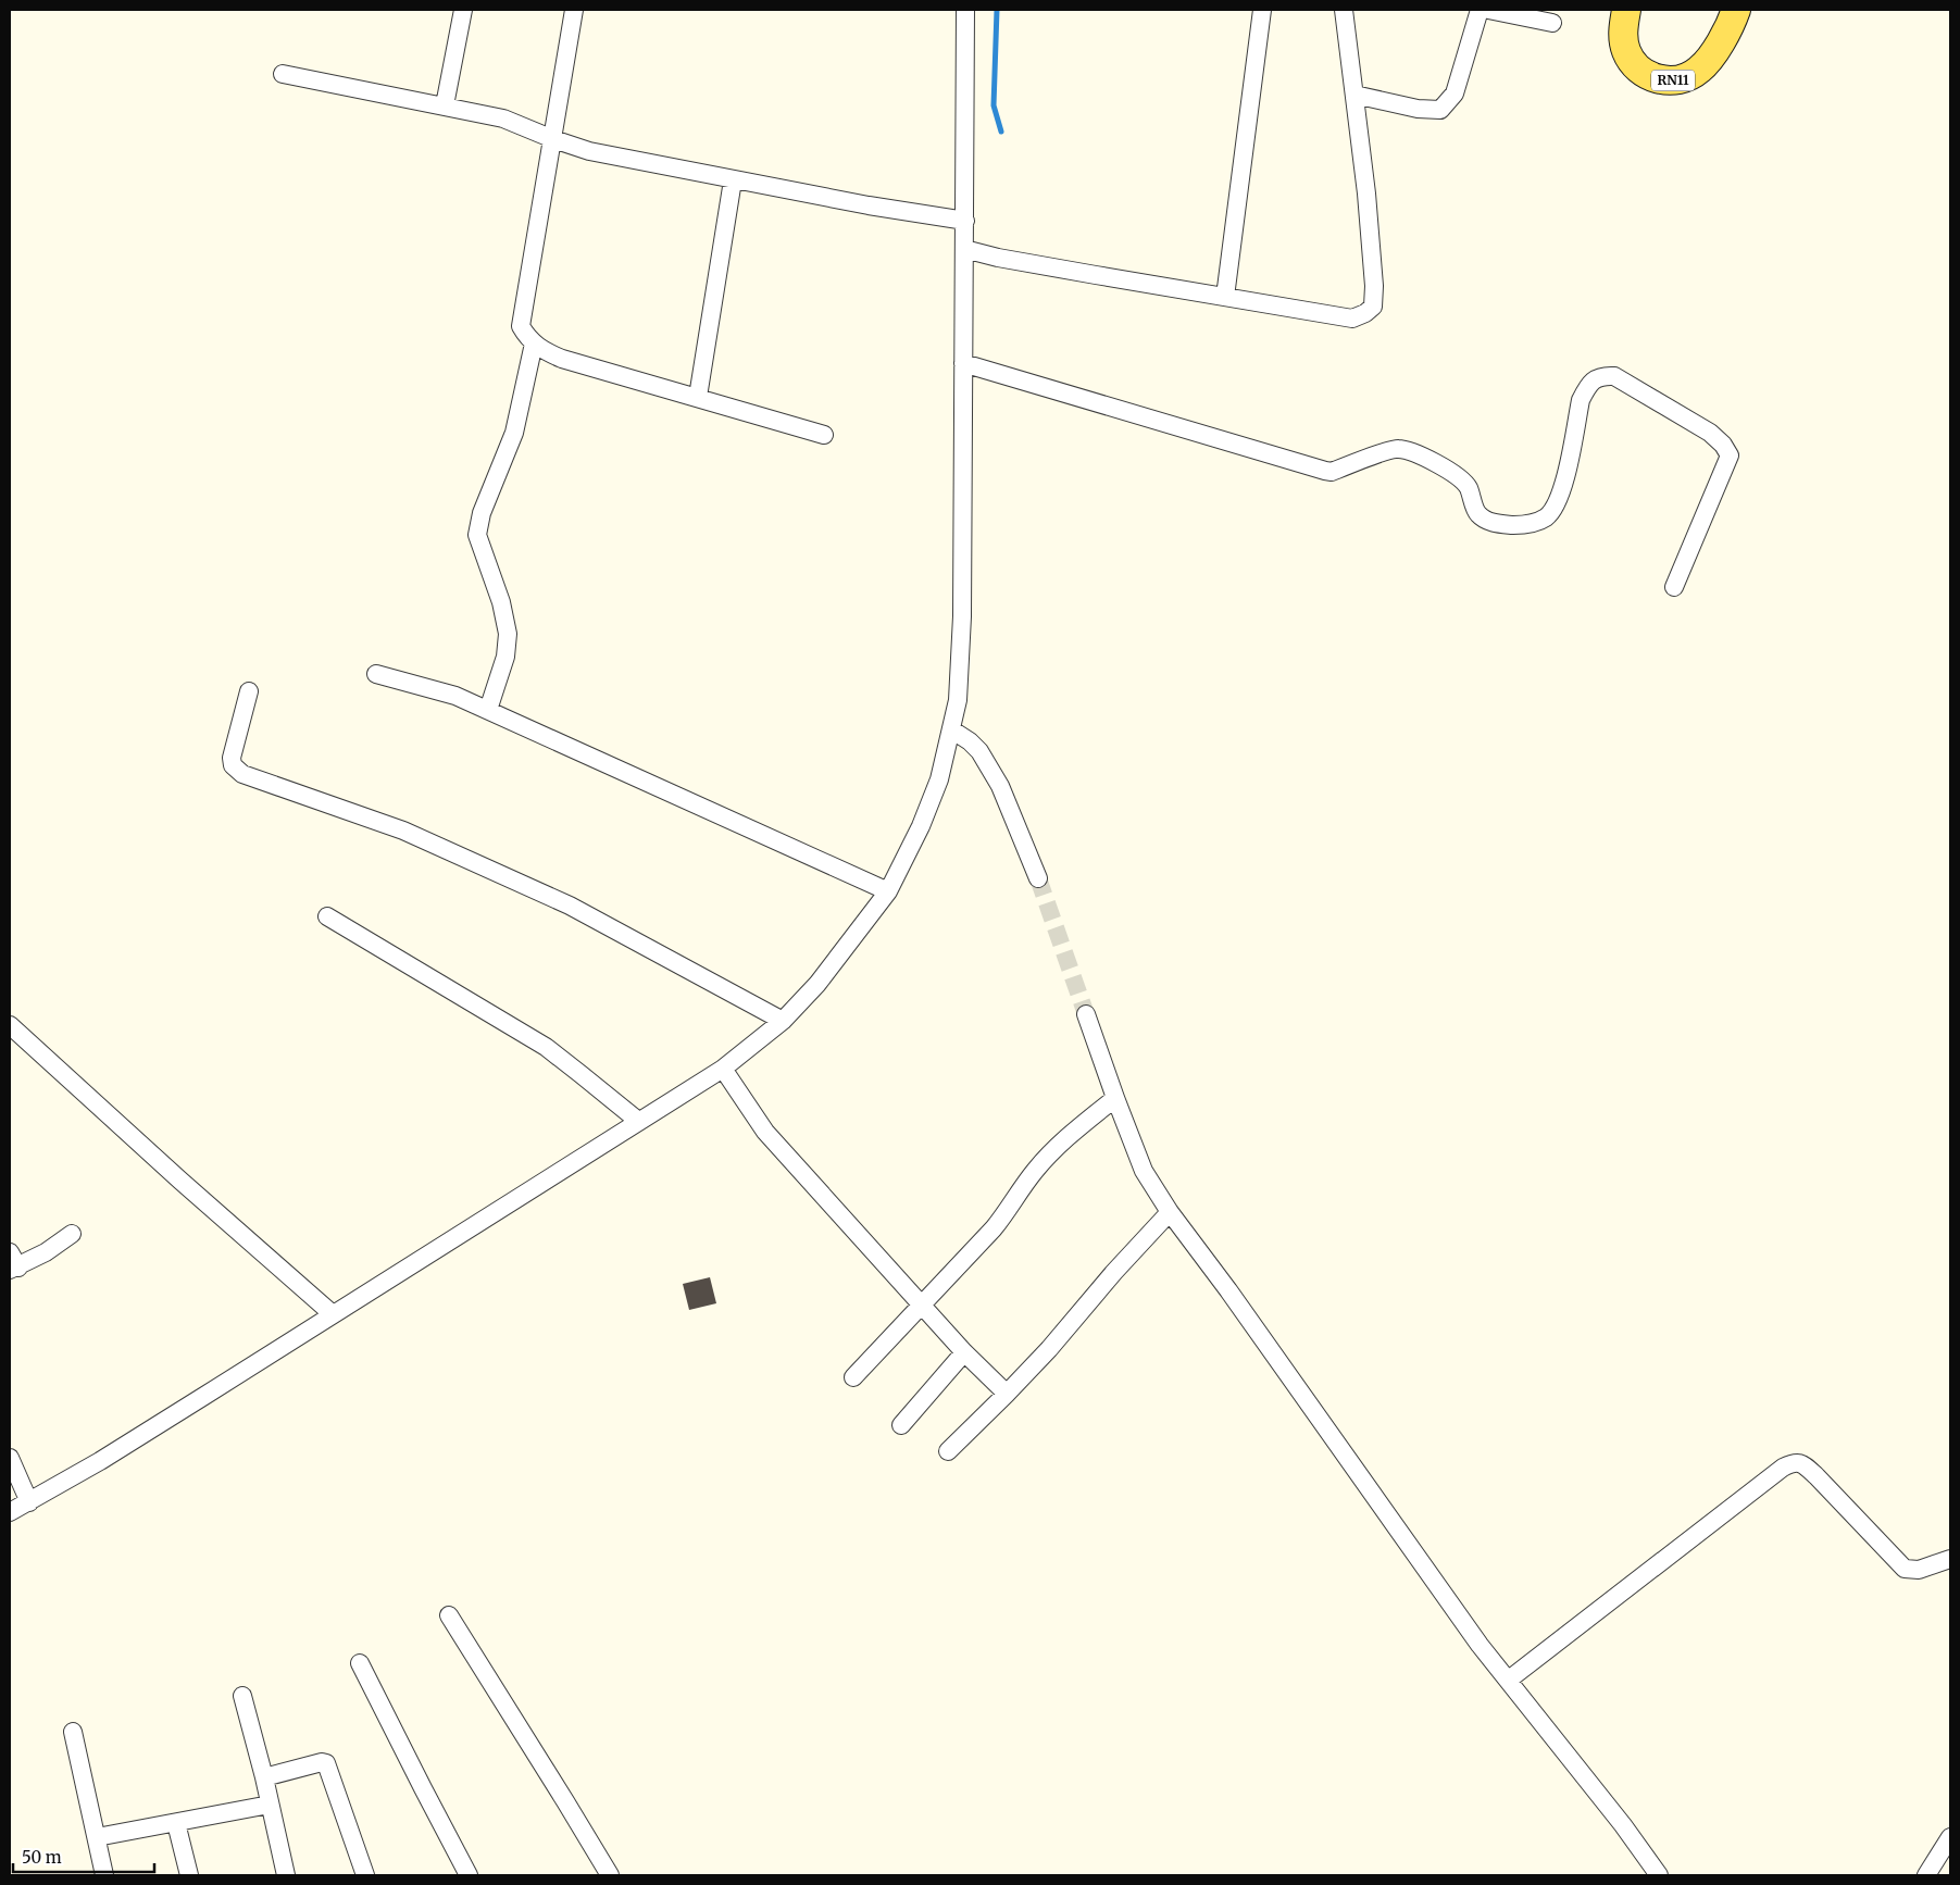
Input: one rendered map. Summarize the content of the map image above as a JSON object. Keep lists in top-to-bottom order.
{
  "streets": {
    "main road": ["RN11"]
  },
  "scale_bar": "50 m"
}
